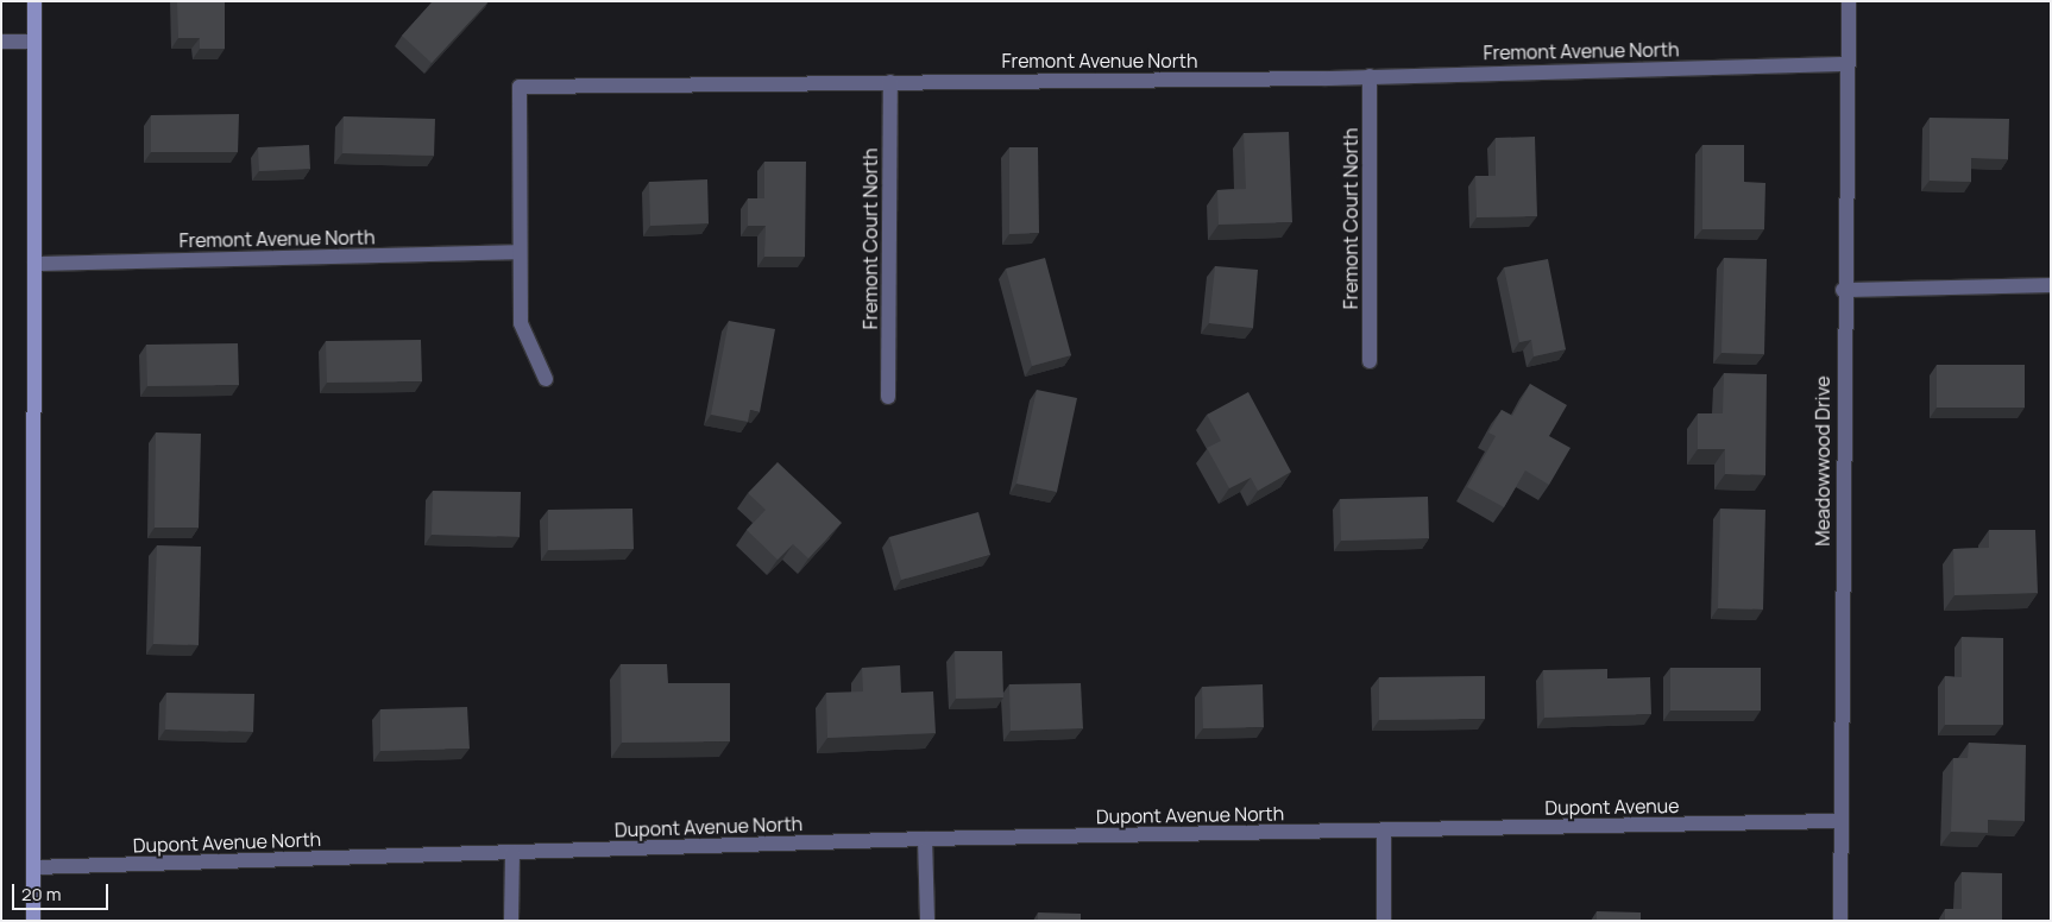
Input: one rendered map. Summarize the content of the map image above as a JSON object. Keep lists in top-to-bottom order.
{
  "streets": {
    "street": [
      "Fremont Avenue North",
      "Fremont Court North",
      "Meadowwood Drive",
      "Dupont Avenue",
      "Dupont Avenue North"
    ]
  },
  "crossings": [
    ["Fremont Avenue North", "Fremont Court North"],
    ["Fremont Avenue North", "Meadowwood Drive"],
    ["Meadowwood Drive", "Dupont Avenue"],
    ["Dupont Avenue", "Dupont Avenue North"]
  ],
  "scale_bar": "20 m"
}
